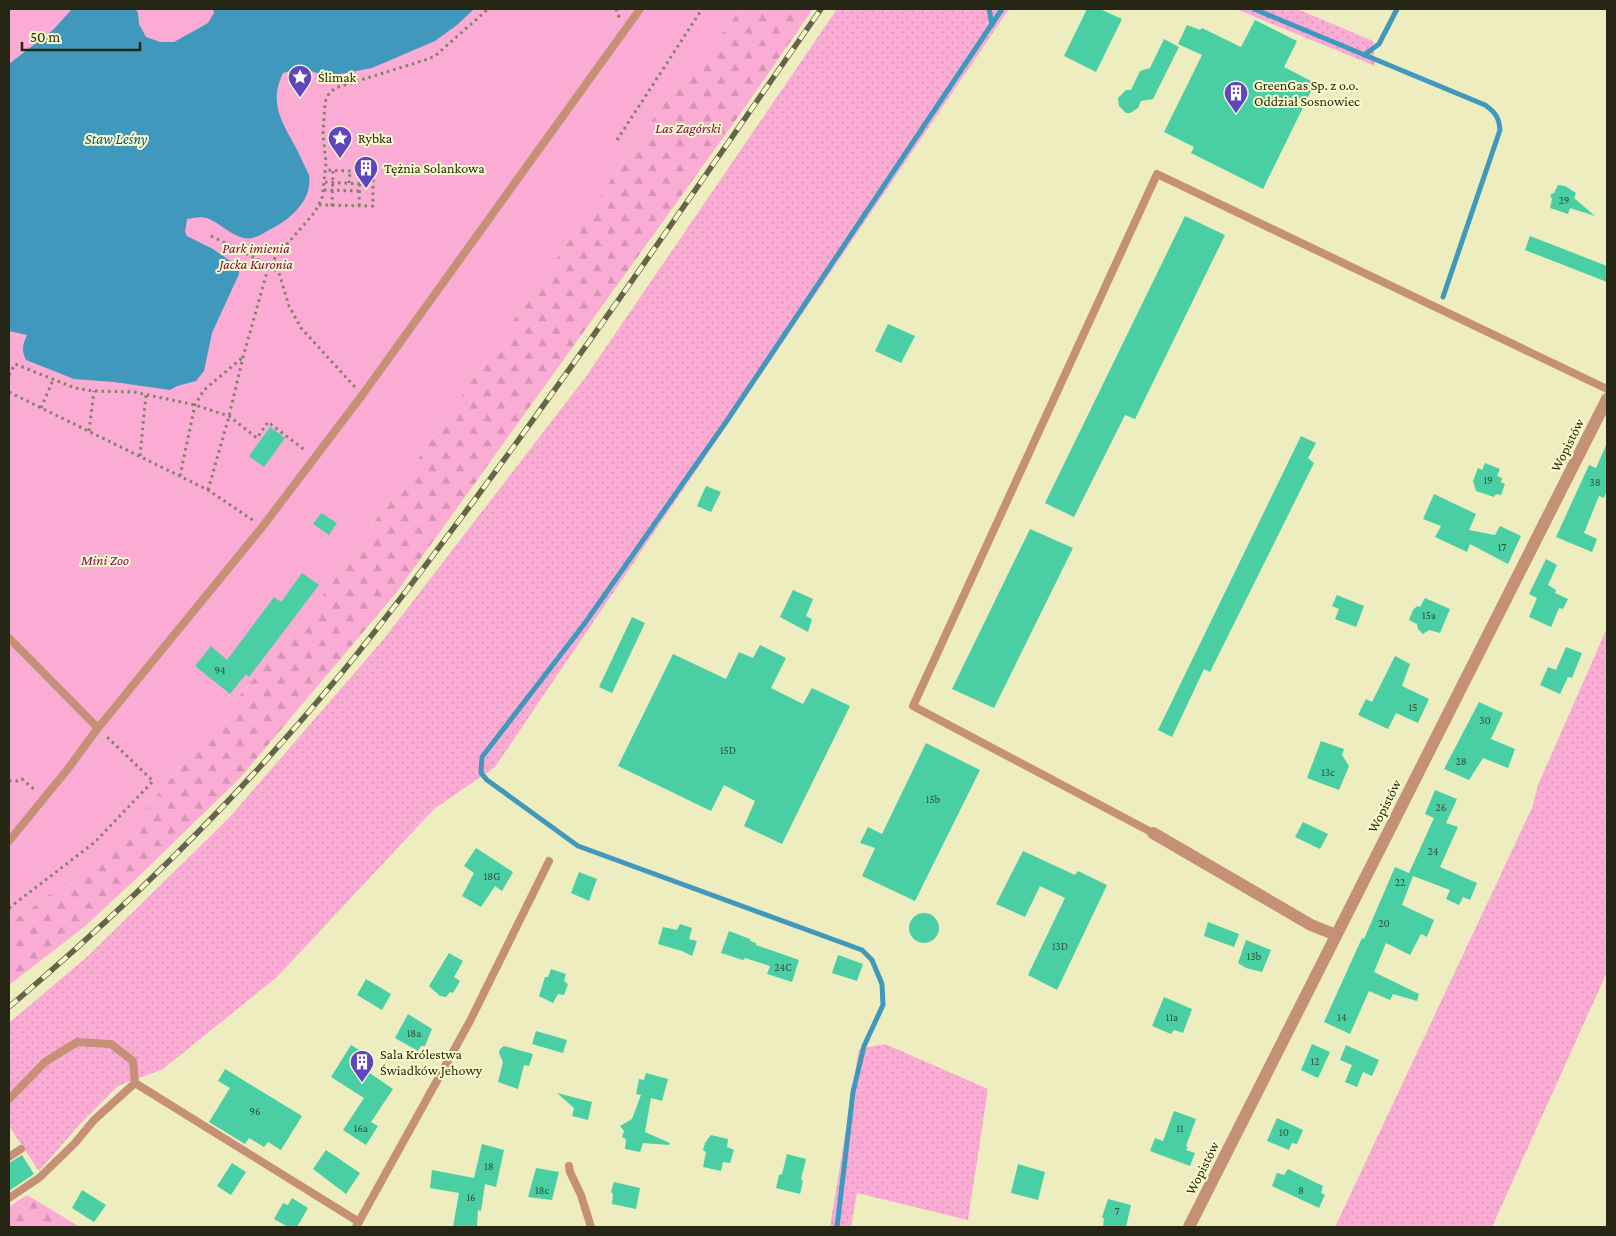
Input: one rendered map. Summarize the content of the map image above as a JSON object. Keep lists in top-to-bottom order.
{
  "streets": {
    "street": ["Wopistów"]
  },
  "water": ["Staw Leśny"],
  "parks": ["Las Zagórski", "Park imienia Jacka Kuronia", "Mini Zoo"],
  "places": {
    "place": ["Ślimak", "Rybka"],
    "building": ["GreenGas Sp. z o.o. Oddział Sosnowiec", "Tężnia Solankowa", "Sala Królestwa Świadków Jehowy"]
  },
  "house_numbers": [
    "29",
    "19",
    "38",
    "17",
    "15a",
    "94",
    "15",
    "30",
    "15D",
    "28",
    "13c",
    "15b",
    "26",
    "24",
    "18G",
    "22",
    "20",
    "13D",
    "13b",
    "24C",
    "11a",
    "14",
    "18a",
    "12",
    "96",
    "16a",
    "11",
    "10",
    "18",
    "18c",
    "8",
    "16",
    "7"
  ],
  "scale_bar": "50 m"
}
